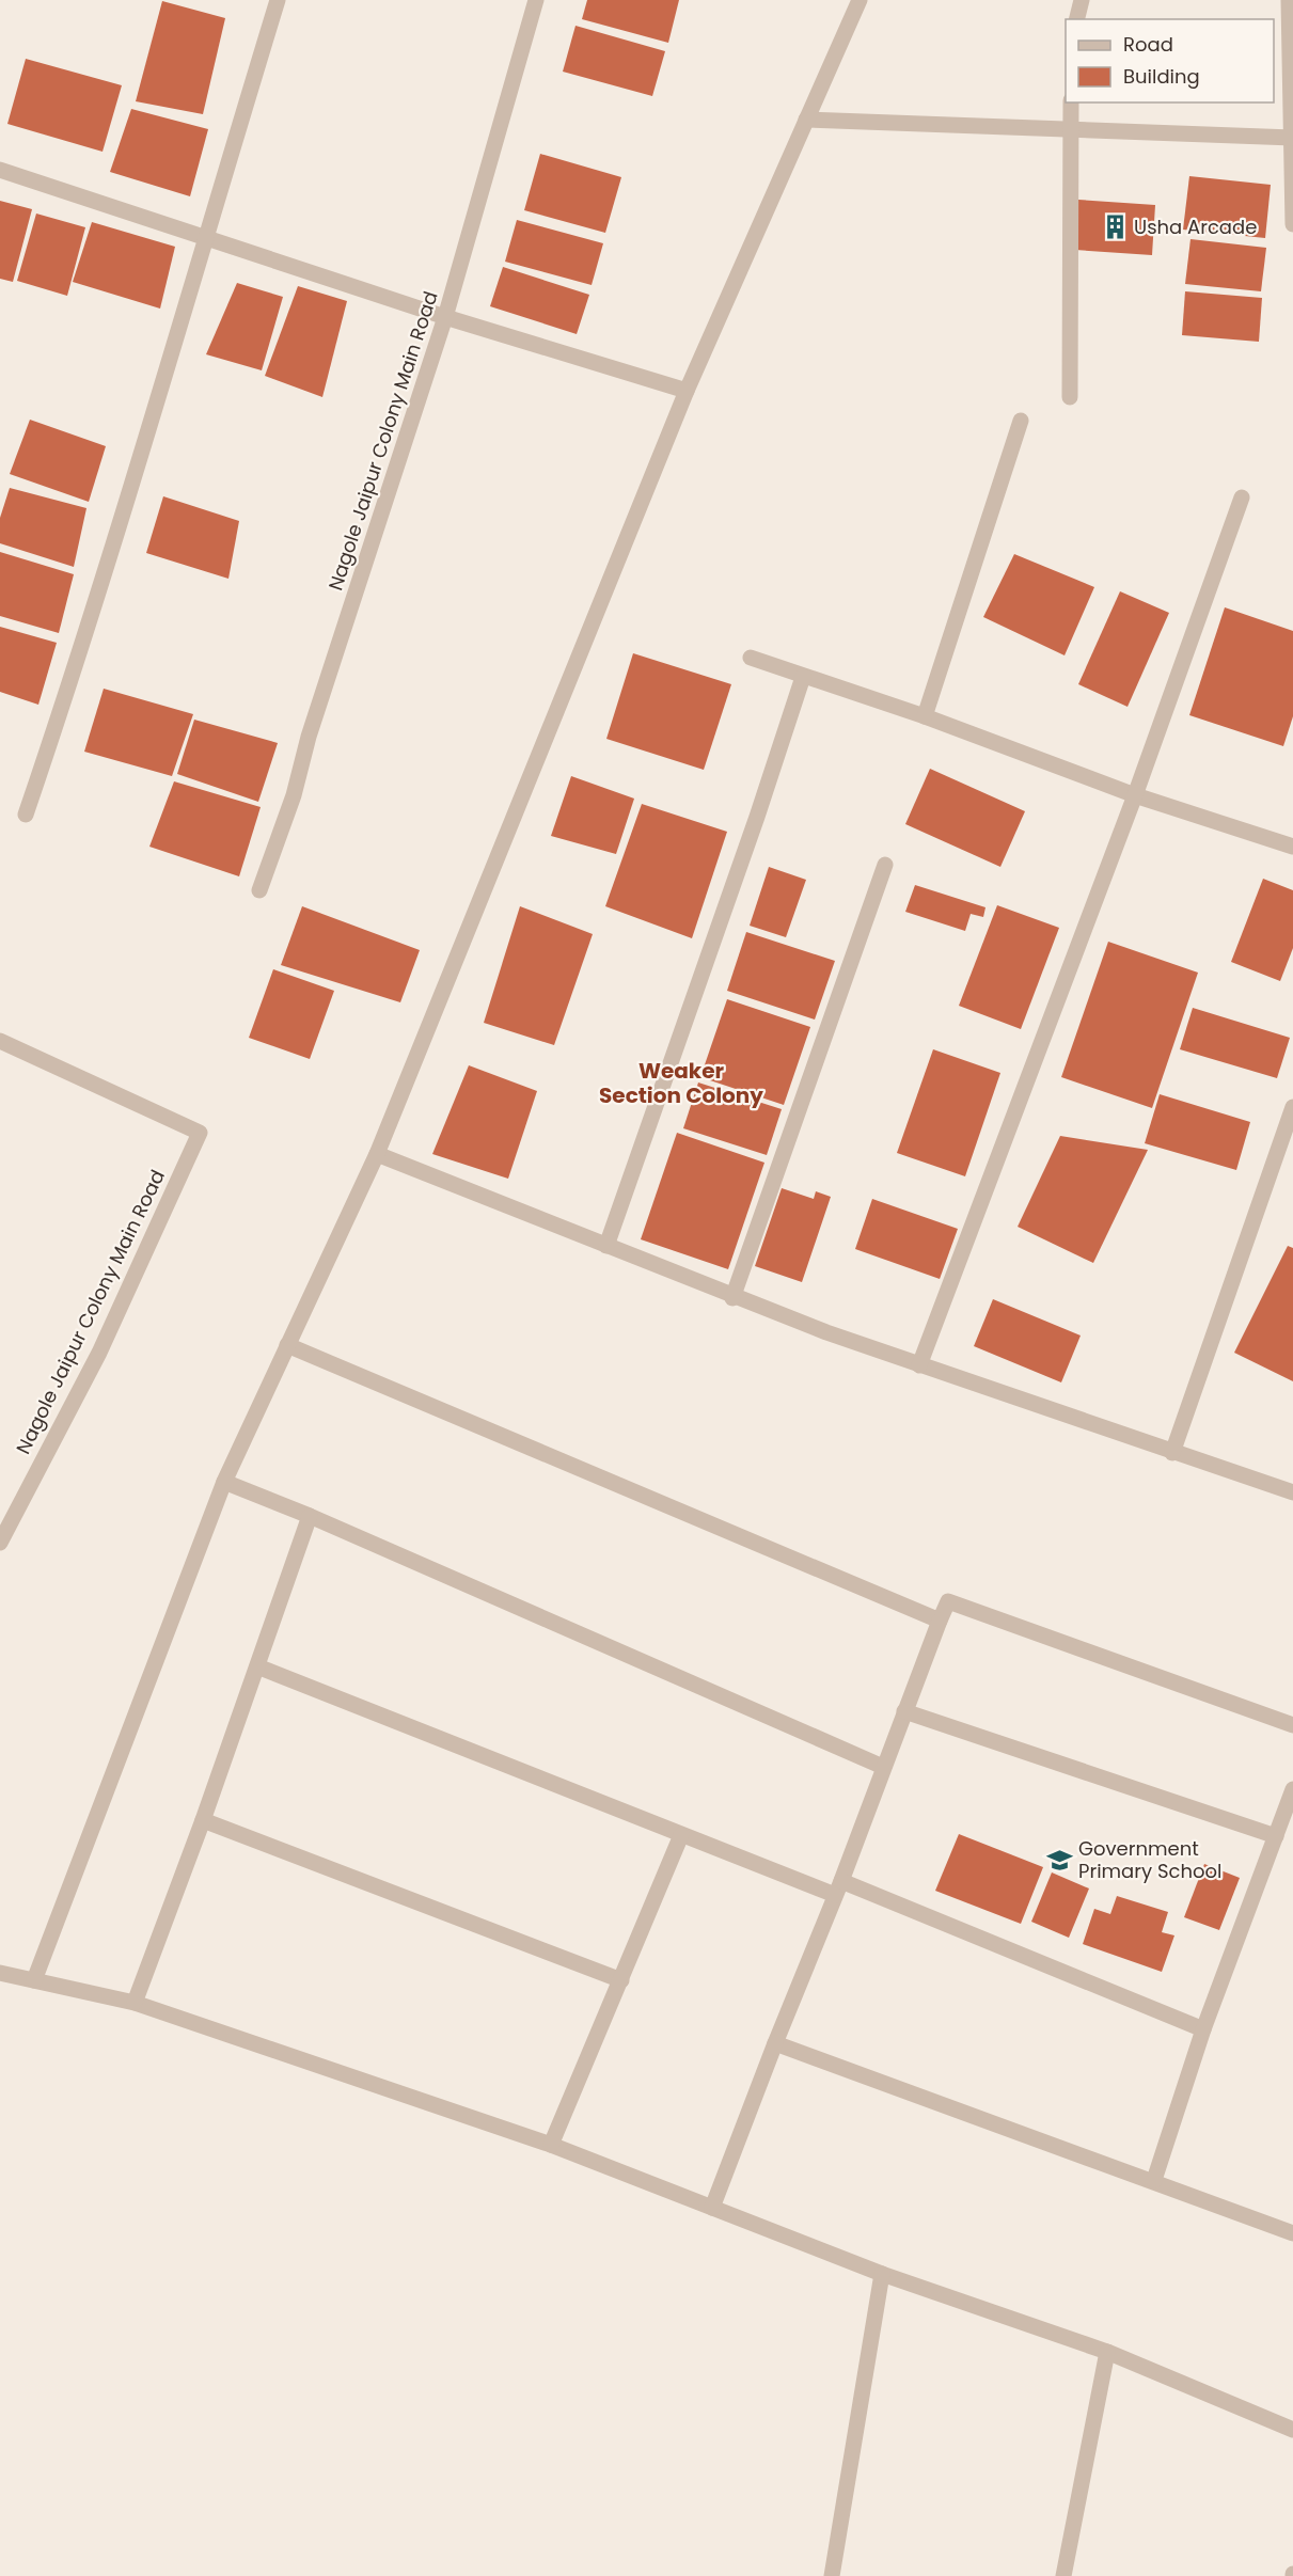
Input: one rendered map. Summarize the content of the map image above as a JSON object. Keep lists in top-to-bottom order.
{
  "streets": {
    "street": ["Nagole Jaipur Colony Main Road"]
  },
  "districts": ["Weaker Section Colony"],
  "places": {
    "building": ["Usha Arcade"],
    "school or university": ["Government Primary School"]
  },
  "legend": ["Road", "Building"]
}
